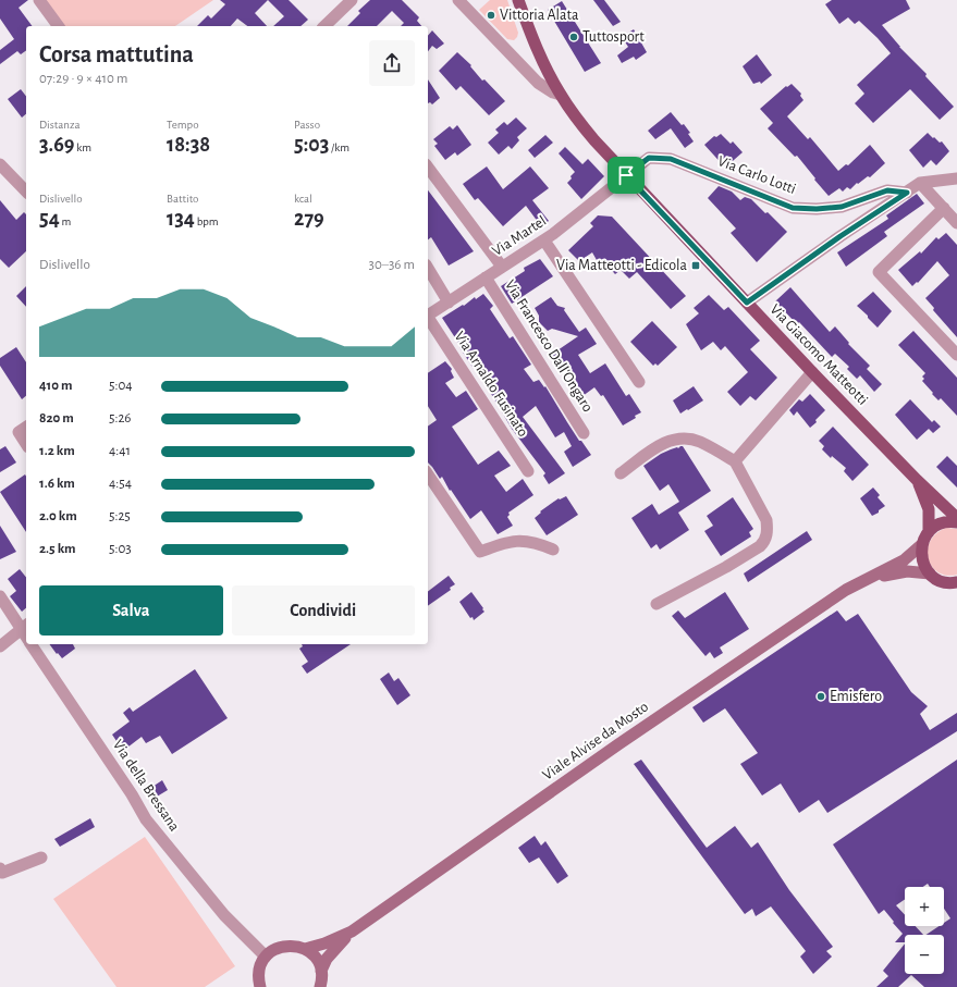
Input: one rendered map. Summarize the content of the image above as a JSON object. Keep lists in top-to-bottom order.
{
  "streets": {
    "main road": ["Via Giacomo Matteotti", "Viale Alvise da Mosto"],
    "street": [
      "Via Carlo Lotti",
      "Via Martel",
      "Via Francesco Dall'Ongaro",
      "Via Arnaldo Fusinato",
      "Via della Bressana"
    ]
  },
  "crossings": [
    ["Via Carlo Lotti", "Via Martel"],
    ["Via Carlo Lotti", "Via Giacomo Matteotti"],
    ["Via Martel", "Via Francesco Dall'Ongaro"],
    ["Via Martel", "Via Giacomo Matteotti"]
  ],
  "places": {
    "other": ["Vittoria Alata", "Tuttosport", "Emisfero"],
    "transit": ["Via Matteotti - Edicola"]
  },
  "page": {
    "heading": ["Corsa mattutina", "07:29 · 9 × 410 m"],
    "stats": [
      ["Distanza", "3.69 km"],
      ["Tempo", "18:38"],
      ["Passo", "5:03 /km"],
      ["Dislivello", "54 m"],
      ["Battito", "134 bpm"],
      ["kcal", "279"]
    ],
    "chart": ["Dislivello", "30–36 m"],
    "list": [
      {
        "name": "410 m",
        "note": "5:04"
      },
      {
        "name": "820 m",
        "note": "5:26"
      },
      {
        "name": "1.2 km",
        "note": "4:41"
      },
      {
        "name": "1.6 km",
        "note": "4:54"
      },
      {
        "name": "2.0 km",
        "note": "5:25"
      },
      {
        "name": "2.5 km",
        "note": "5:03"
      }
    ],
    "buttons": ["Salva", "Condividi"],
    "map_buttons": ["+", "−"]
  }
}
